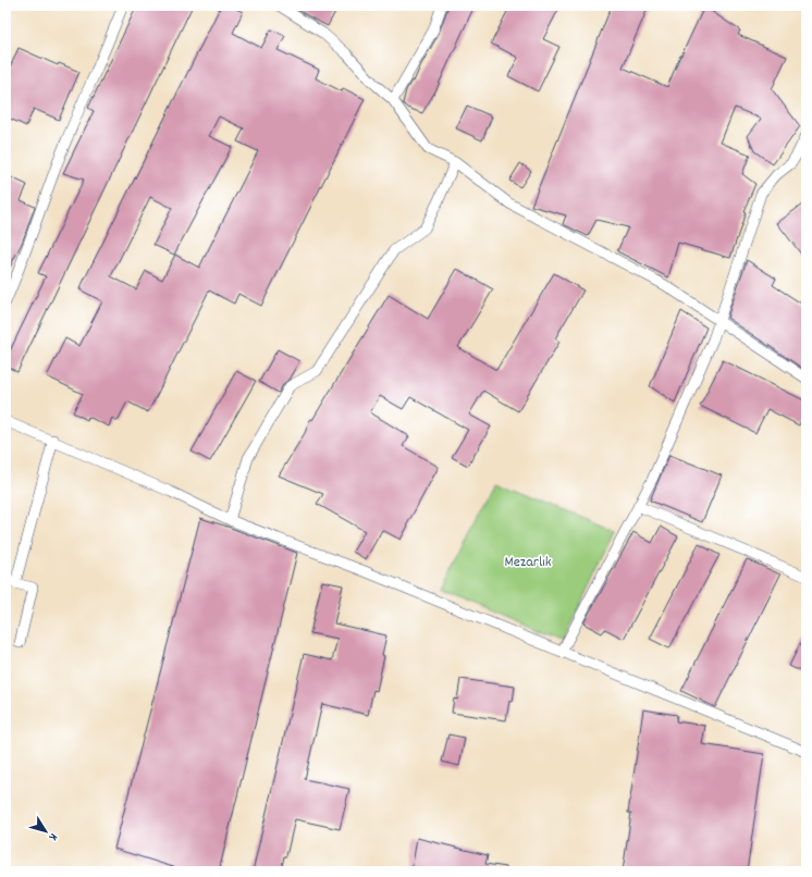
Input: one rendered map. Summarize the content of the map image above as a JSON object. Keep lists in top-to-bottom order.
{
  "parks": ["Mezarlık"],
  "north": "bottom right"
}
